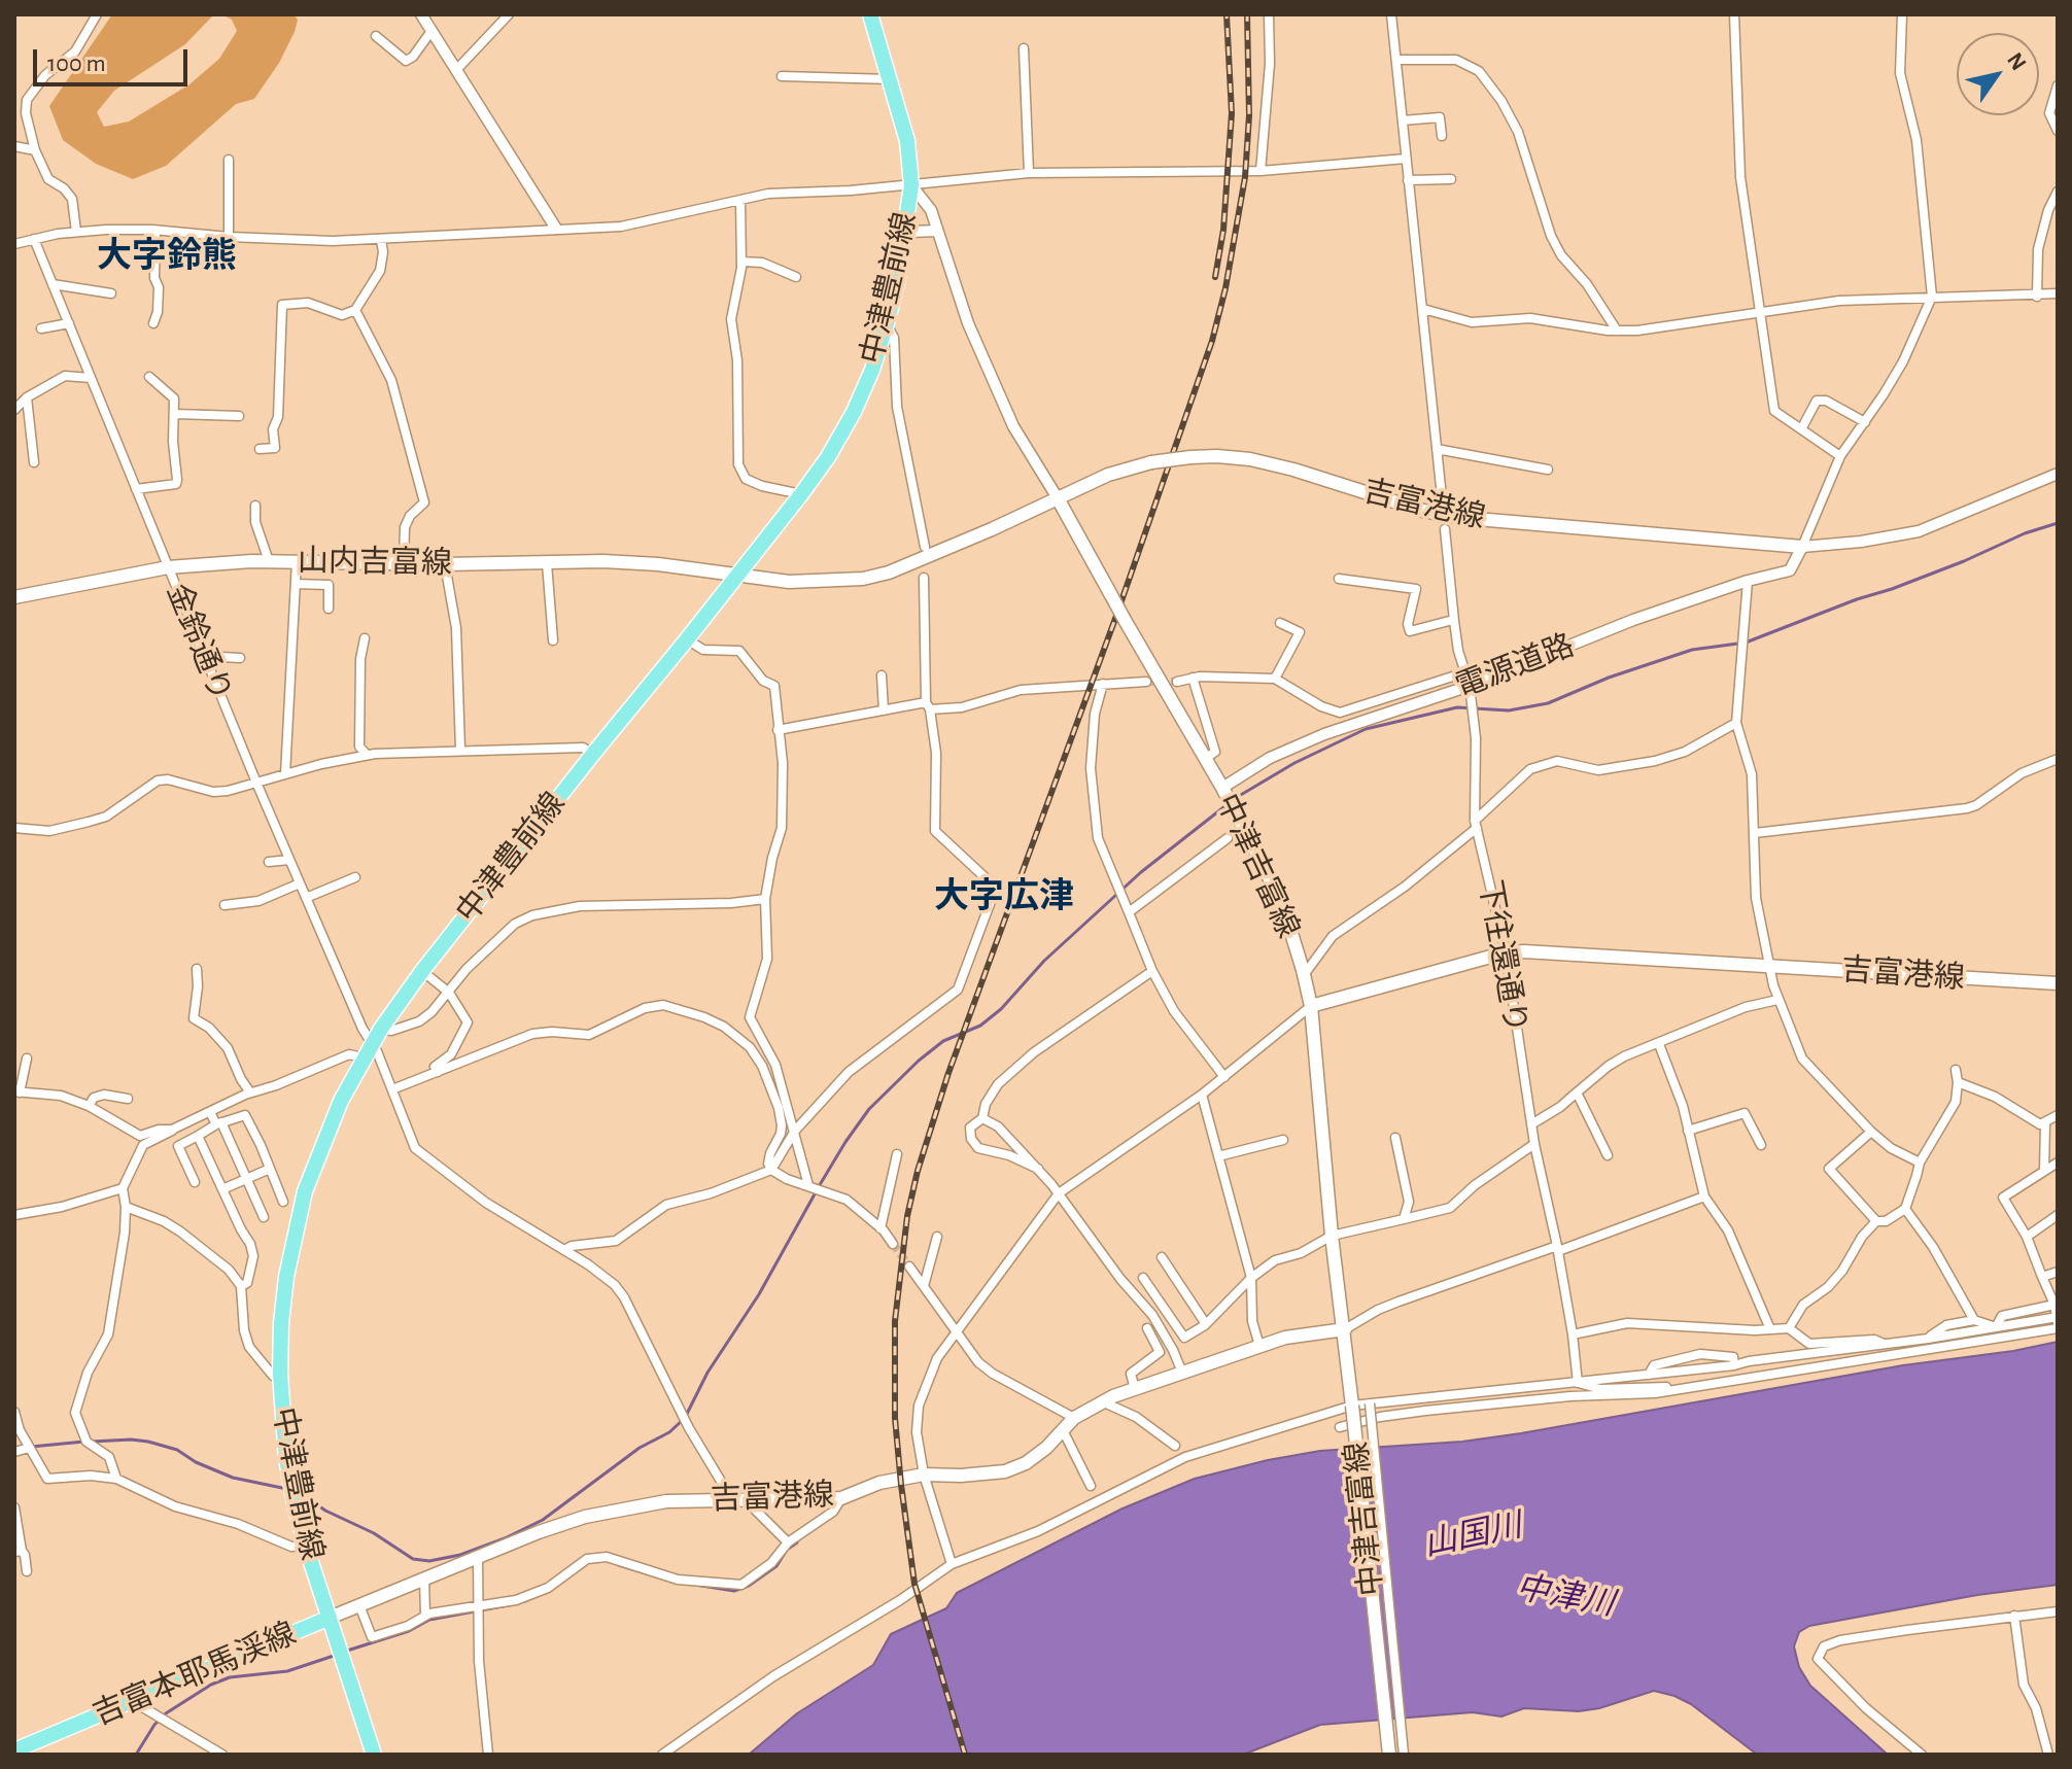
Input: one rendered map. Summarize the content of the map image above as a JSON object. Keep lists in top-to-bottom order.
{
  "streets": {
    "main road": [
      "中津豊前線",
      "吉富港線",
      "山内吉富線",
      "中津吉富線",
      "吉富本耶馬渓線"
    ],
    "street": ["金鈴通り", "電源道路", "下往還通り"]
  },
  "crossings": [
    ["中津豊前線", "吉富港線"],
    ["中津豊前線", "山内吉富線"],
    ["中津豊前線", "金鈴通り"],
    ["中津豊前線", "吉富本耶馬渓線"],
    ["吉富港線", "金鈴通り"],
    ["吉富港線", "電源道路"],
    ["吉富港線", "中津吉富線"],
    ["吉富港線", "下往還通り"],
    ["吉富港線", "吉富本耶馬渓線"],
    ["山内吉富線", "金鈴通り"],
    ["電源道路", "中津吉富線"],
    ["電源道路", "下往還通り"]
  ],
  "districts": ["大字鈴熊", "大字広津"],
  "water": ["山国川", "中津川"],
  "scale_bar": "100 m",
  "north": "top right"
}
